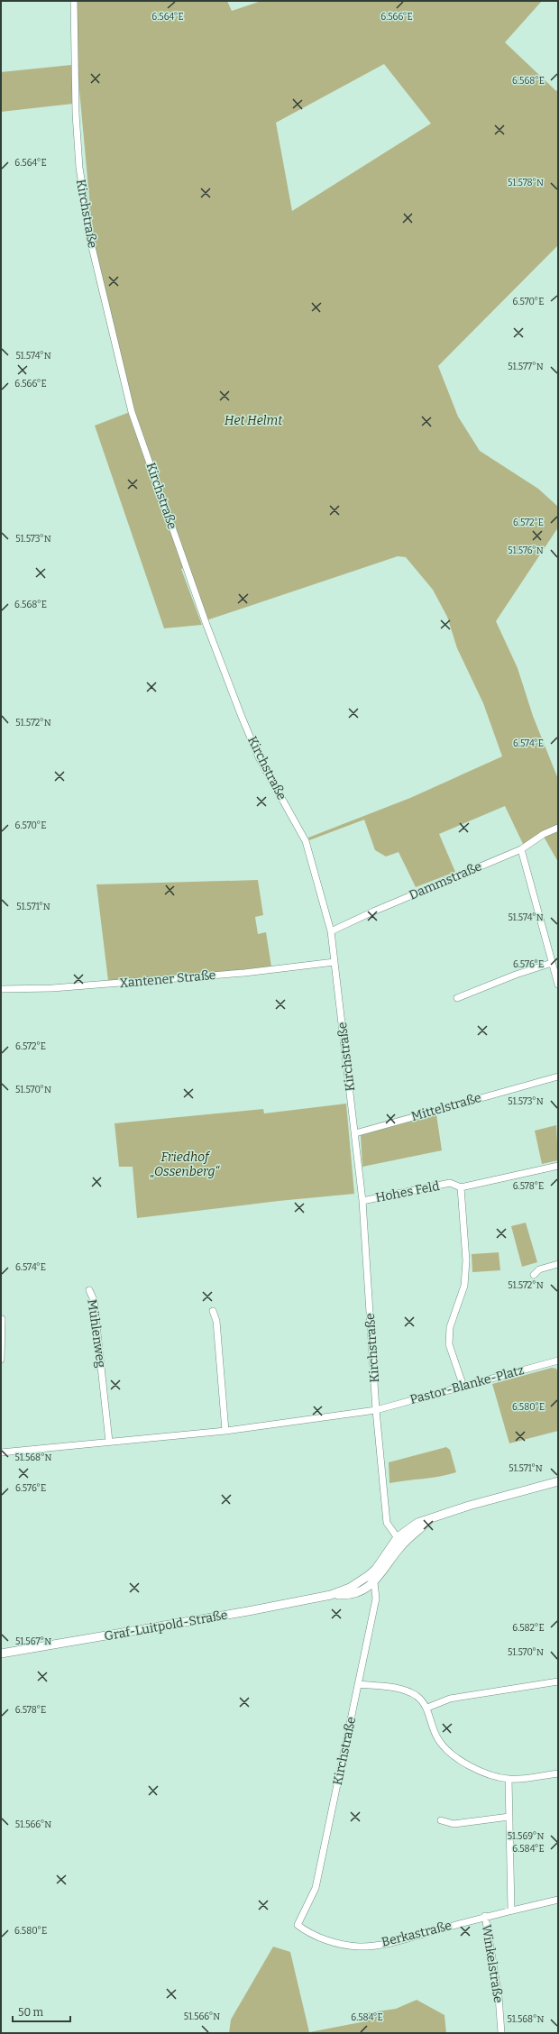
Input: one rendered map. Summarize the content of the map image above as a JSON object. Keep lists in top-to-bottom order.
{
  "streets": {
    "street": [
      "Kirchstraße",
      "Dammstraße",
      "Xantener Straße",
      "Mittelstraße",
      "Hohes Feld",
      "Mühlenweg",
      "Pastor-Blanke-Platz",
      "Graf-Luitpold-Straße",
      "Berkastraße",
      "Winkelstraße"
    ]
  },
  "crossings": [
    ["Kirchstraße", "Dammstraße"],
    ["Kirchstraße", "Xantener Straße"],
    ["Kirchstraße", "Mittelstraße"],
    ["Kirchstraße", "Hohes Feld"],
    ["Kirchstraße", "Pastor-Blanke-Platz"],
    ["Kirchstraße", "Graf-Luitpold-Straße"],
    ["Kirchstraße", "Berkastraße"],
    ["Berkastraße", "Winkelstraße"]
  ],
  "parks": ["Het Helmt", "Friedhof „Ossenberg“"],
  "scale_bar": "50 m",
  "coordinates": [
    "6.564°E",
    "6.566°E",
    "6.568°E",
    "51.578°N",
    "6.570°E",
    "51.574°N",
    "51.577°N",
    "6.572°E",
    "51.573°N",
    "51.576°N",
    "51.572°N",
    "6.574°E",
    "51.571°N",
    "6.576°E",
    "51.570°N",
    "6.578°E",
    "6.580°E",
    "51.568°N",
    "6.582°E",
    "51.567°N",
    "51.566°N",
    "51.569°N",
    "6.584°E"
  ]
}
